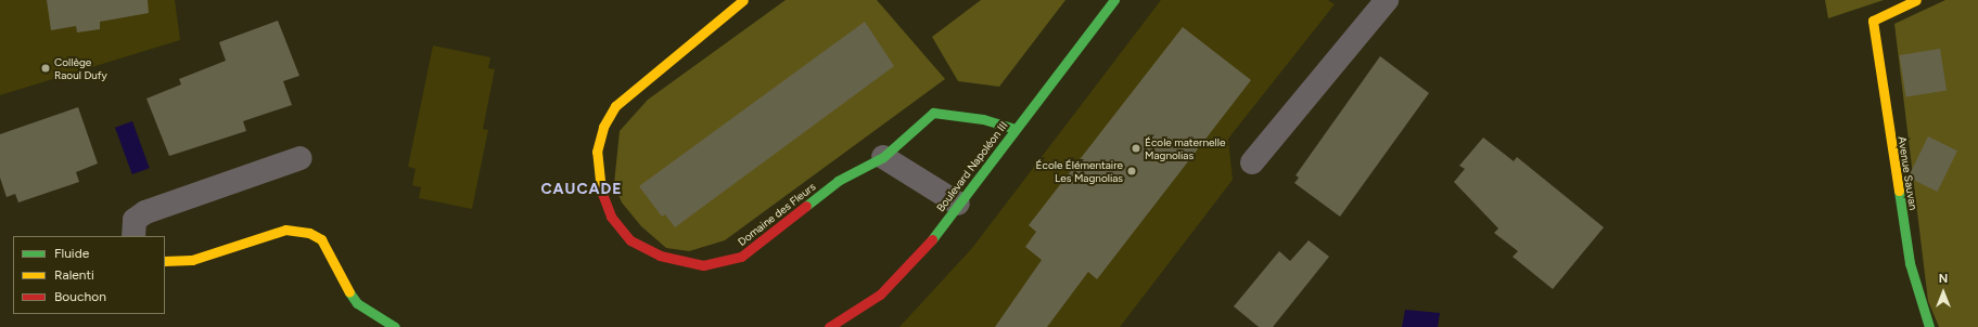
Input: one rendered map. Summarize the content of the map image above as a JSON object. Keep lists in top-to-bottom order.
{
  "streets": {
    "street": ["Boulevard Napoléon III", "Avenue Sauvan", "Domaine des Fleurs"]
  },
  "crossings": [
    ["Boulevard Napoléon III", "Domaine des Fleurs"]
  ],
  "districts": ["CAUCADE"],
  "places": ["Collège Raoul Dufy", "École maternelle Magnolias", "École Élémentaire Les Magnolias"],
  "legend": ["Fluide", "Ralenti", "Bouchon"],
  "north": "top"
}
